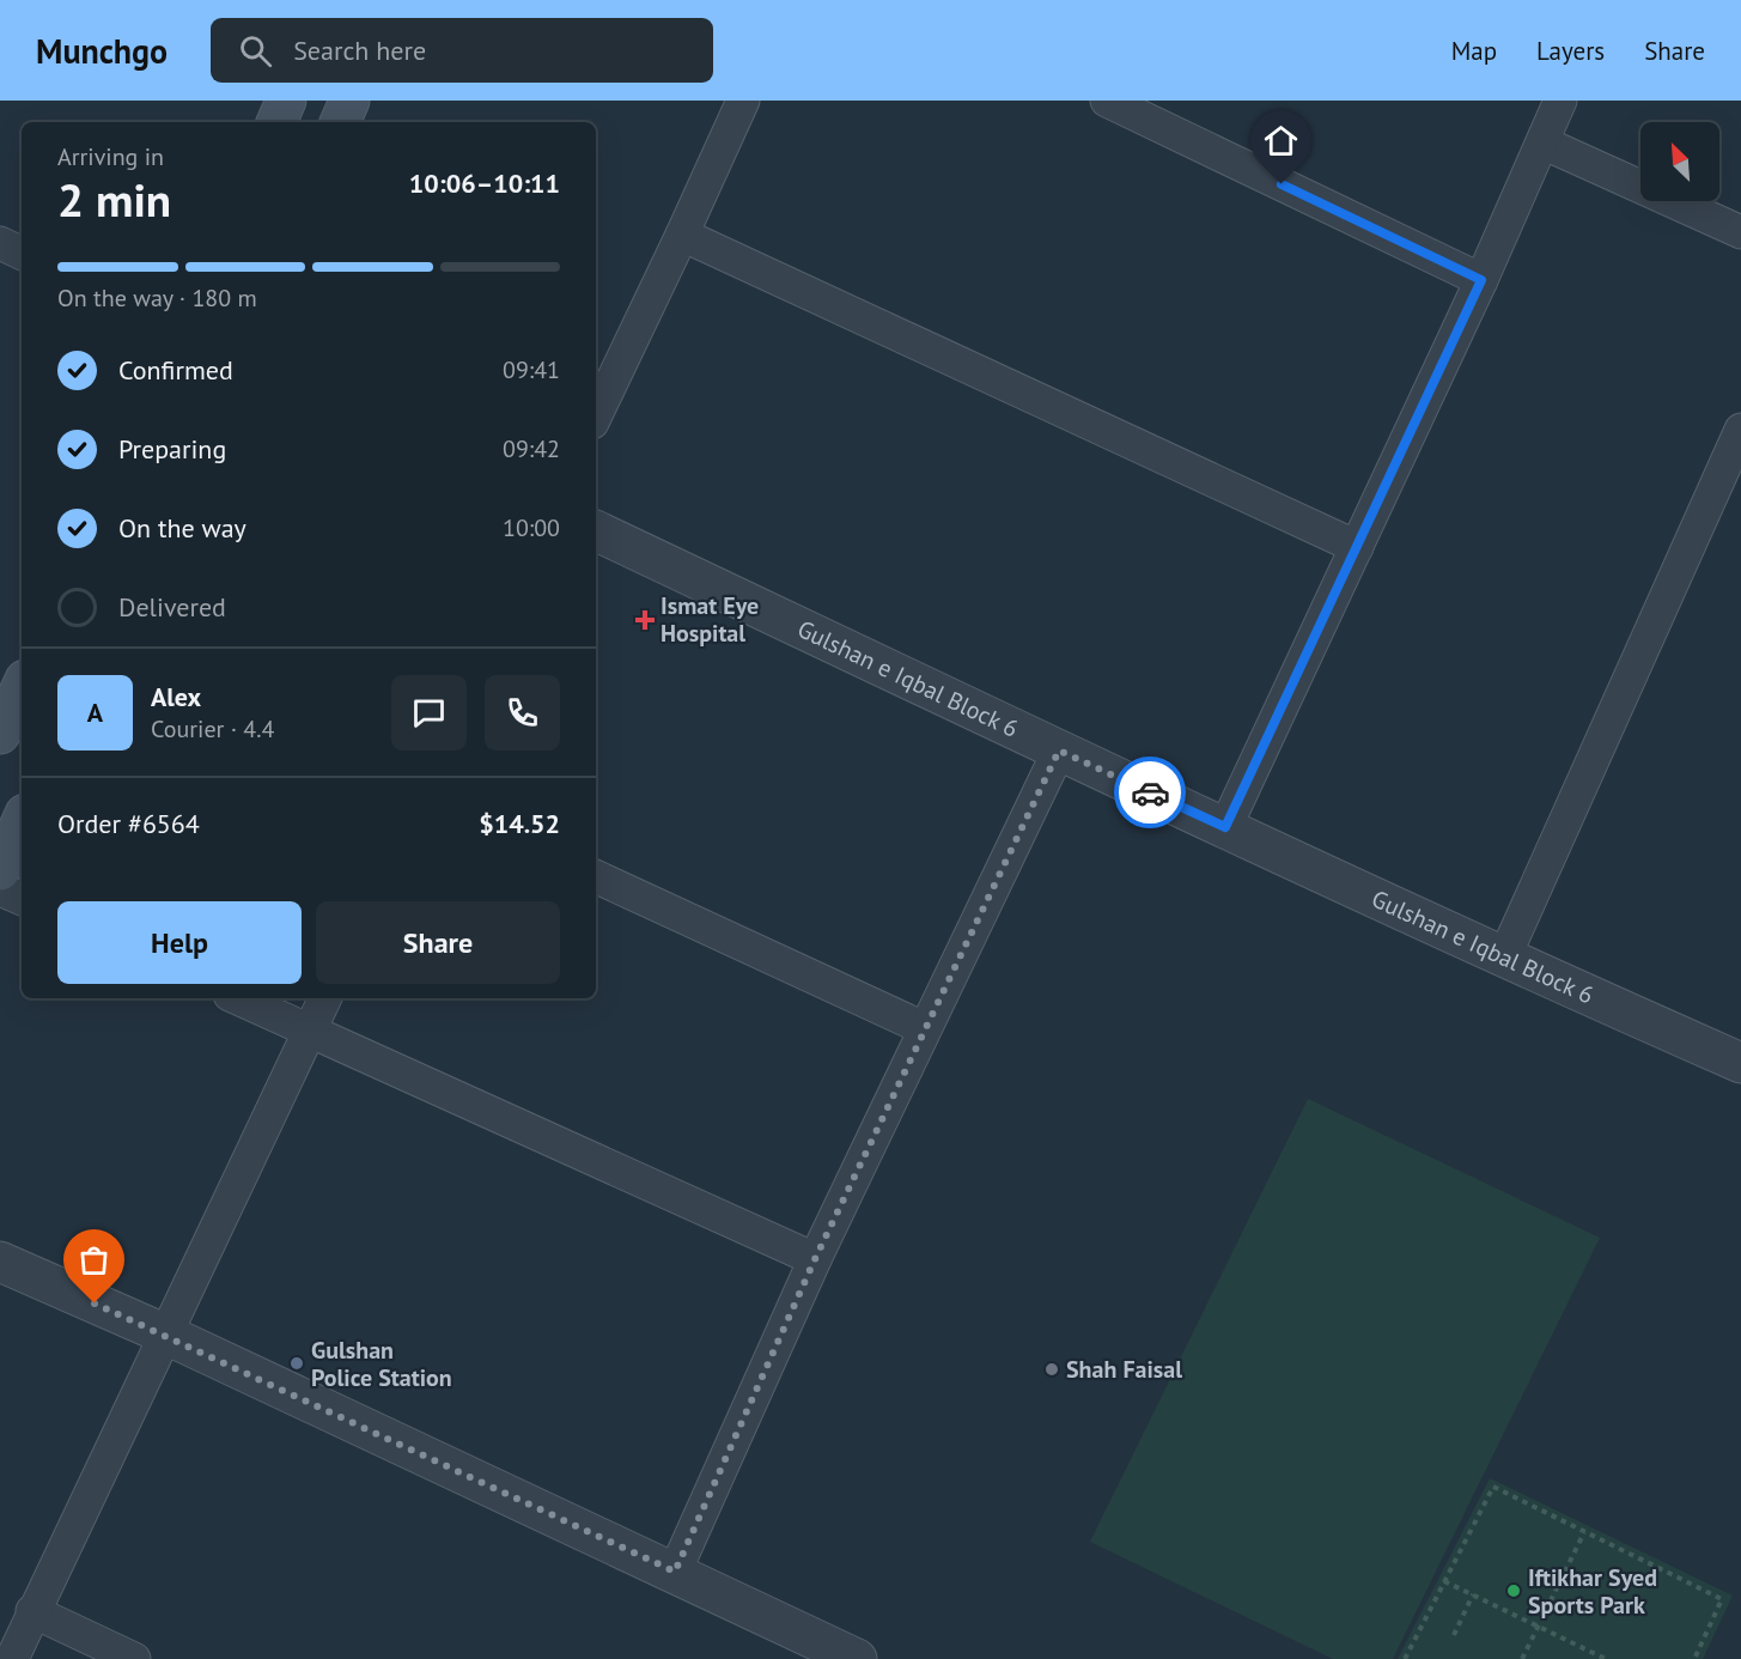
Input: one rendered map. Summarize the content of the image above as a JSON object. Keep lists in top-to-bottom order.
{
  "streets": {
    "street": ["Gulshan e Iqbal Block 6"]
  },
  "places": {
    "health": ["Ismat Eye Hospital"],
    "other": ["Gulshan Police Station", "Shah Faisal", "Iftikhar Syed Sports Park"]
  },
  "north": "top left",
  "page": {
    "header": "Munchgo",
    "search": "Search here",
    "nav": ["Map", "Layers", "Share"],
    "heading": ["2 min", "Arriving in", "10:06–10:11"],
    "panel": [
      "Alex",
      "Courier · 4.4",
      "Order #6564",
      "$14.52"
    ],
    "bar": "On the way · 180 m",
    "list": [
      ["Confirmed", "09:41"],
      ["Preparing", "09:42"],
      ["On the way", "10:00"],
      "Delivered"
    ],
    "round": "A",
    "buttons": ["Help", "Share"]
  }
}
